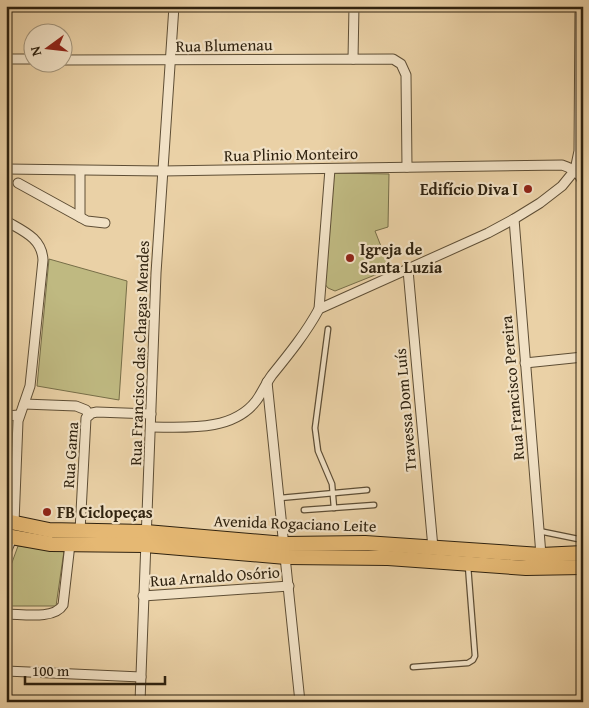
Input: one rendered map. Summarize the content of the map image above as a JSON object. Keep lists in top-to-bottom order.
{
  "streets": {
    "main road": ["Avenida Rogaciano Leite"],
    "street": [
      "Rua Blumenau",
      "Rua Plinio Monteiro",
      "Rua Francisco das Chagas Mendes",
      "Rua Francisco Pereira",
      "Travessa Dom Luís",
      "Rua Gama",
      "Rua Arnaldo Osório"
    ]
  },
  "crossings": [
    ["Rua Blumenau", "Rua Plinio Monteiro"],
    ["Rua Blumenau", "Rua Francisco das Chagas Mendes"],
    ["Rua Plinio Monteiro", "Rua Francisco das Chagas Mendes"],
    ["Rua Francisco das Chagas Mendes", "Rua Gama"],
    ["Rua Francisco das Chagas Mendes", "Avenida Rogaciano Leite"],
    ["Rua Francisco das Chagas Mendes", "Rua Arnaldo Osório"],
    ["Rua Francisco Pereira", "Avenida Rogaciano Leite"],
    ["Travessa Dom Luís", "Avenida Rogaciano Leite"],
    ["Rua Gama", "Avenida Rogaciano Leite"]
  ],
  "places": ["Edifício Diva I", "Igreja de Santa Luzia", "FB Ciclopeças"],
  "scale_bar": "100 m",
  "north": "left"
}
